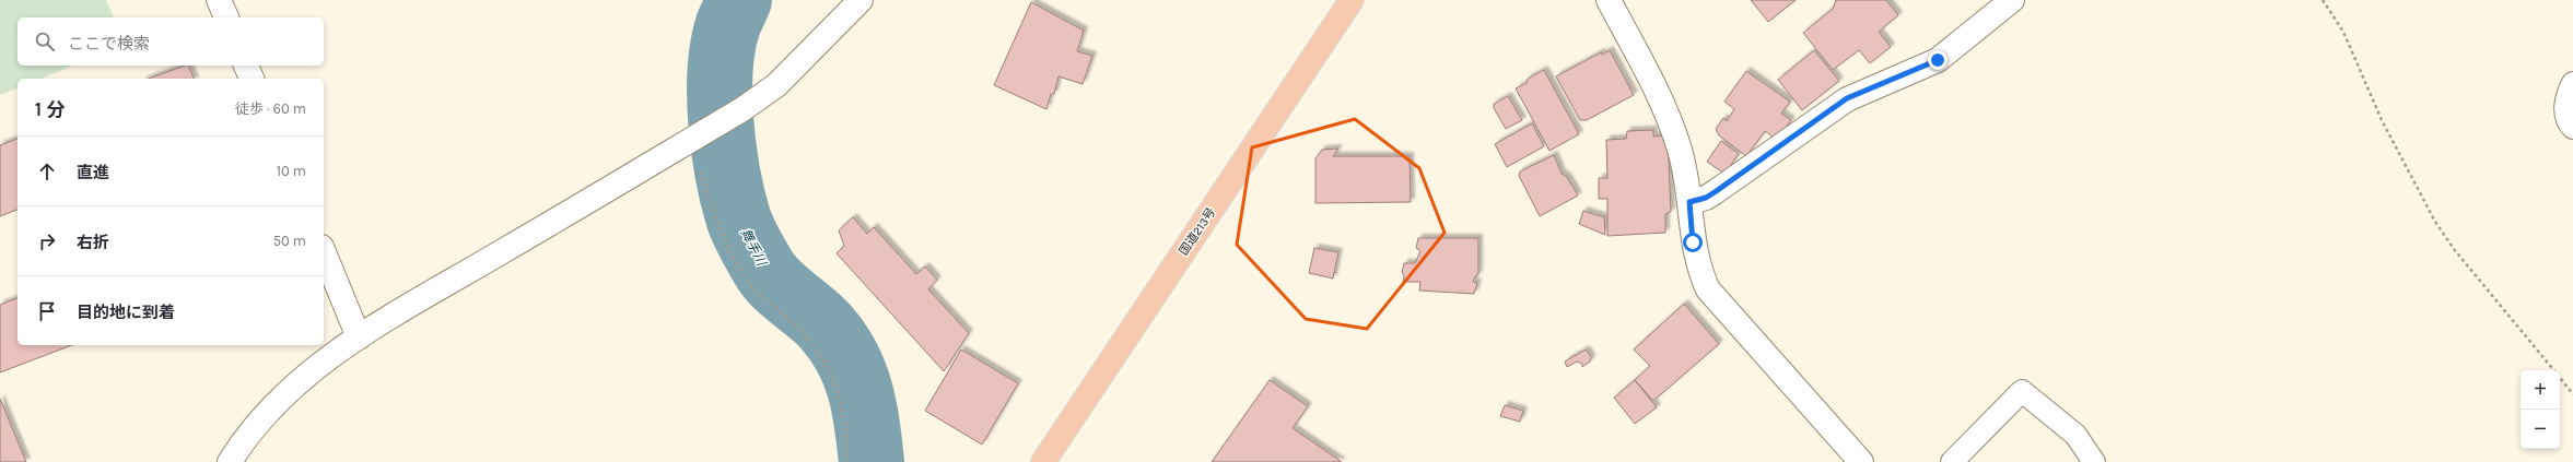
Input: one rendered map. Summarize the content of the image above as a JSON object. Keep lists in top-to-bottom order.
{
  "streets": {
    "highway": ["国道213号"]
  },
  "water": ["舞手川"],
  "page": {
    "search": "ここで検索",
    "heading": ["1 分", "徒歩 · 60 m"],
    "list": [
      ["直進", "10 m"],
      ["右折", "50 m"],
      "目的地に到着"
    ],
    "map_buttons": ["+", "−"]
  }
}
